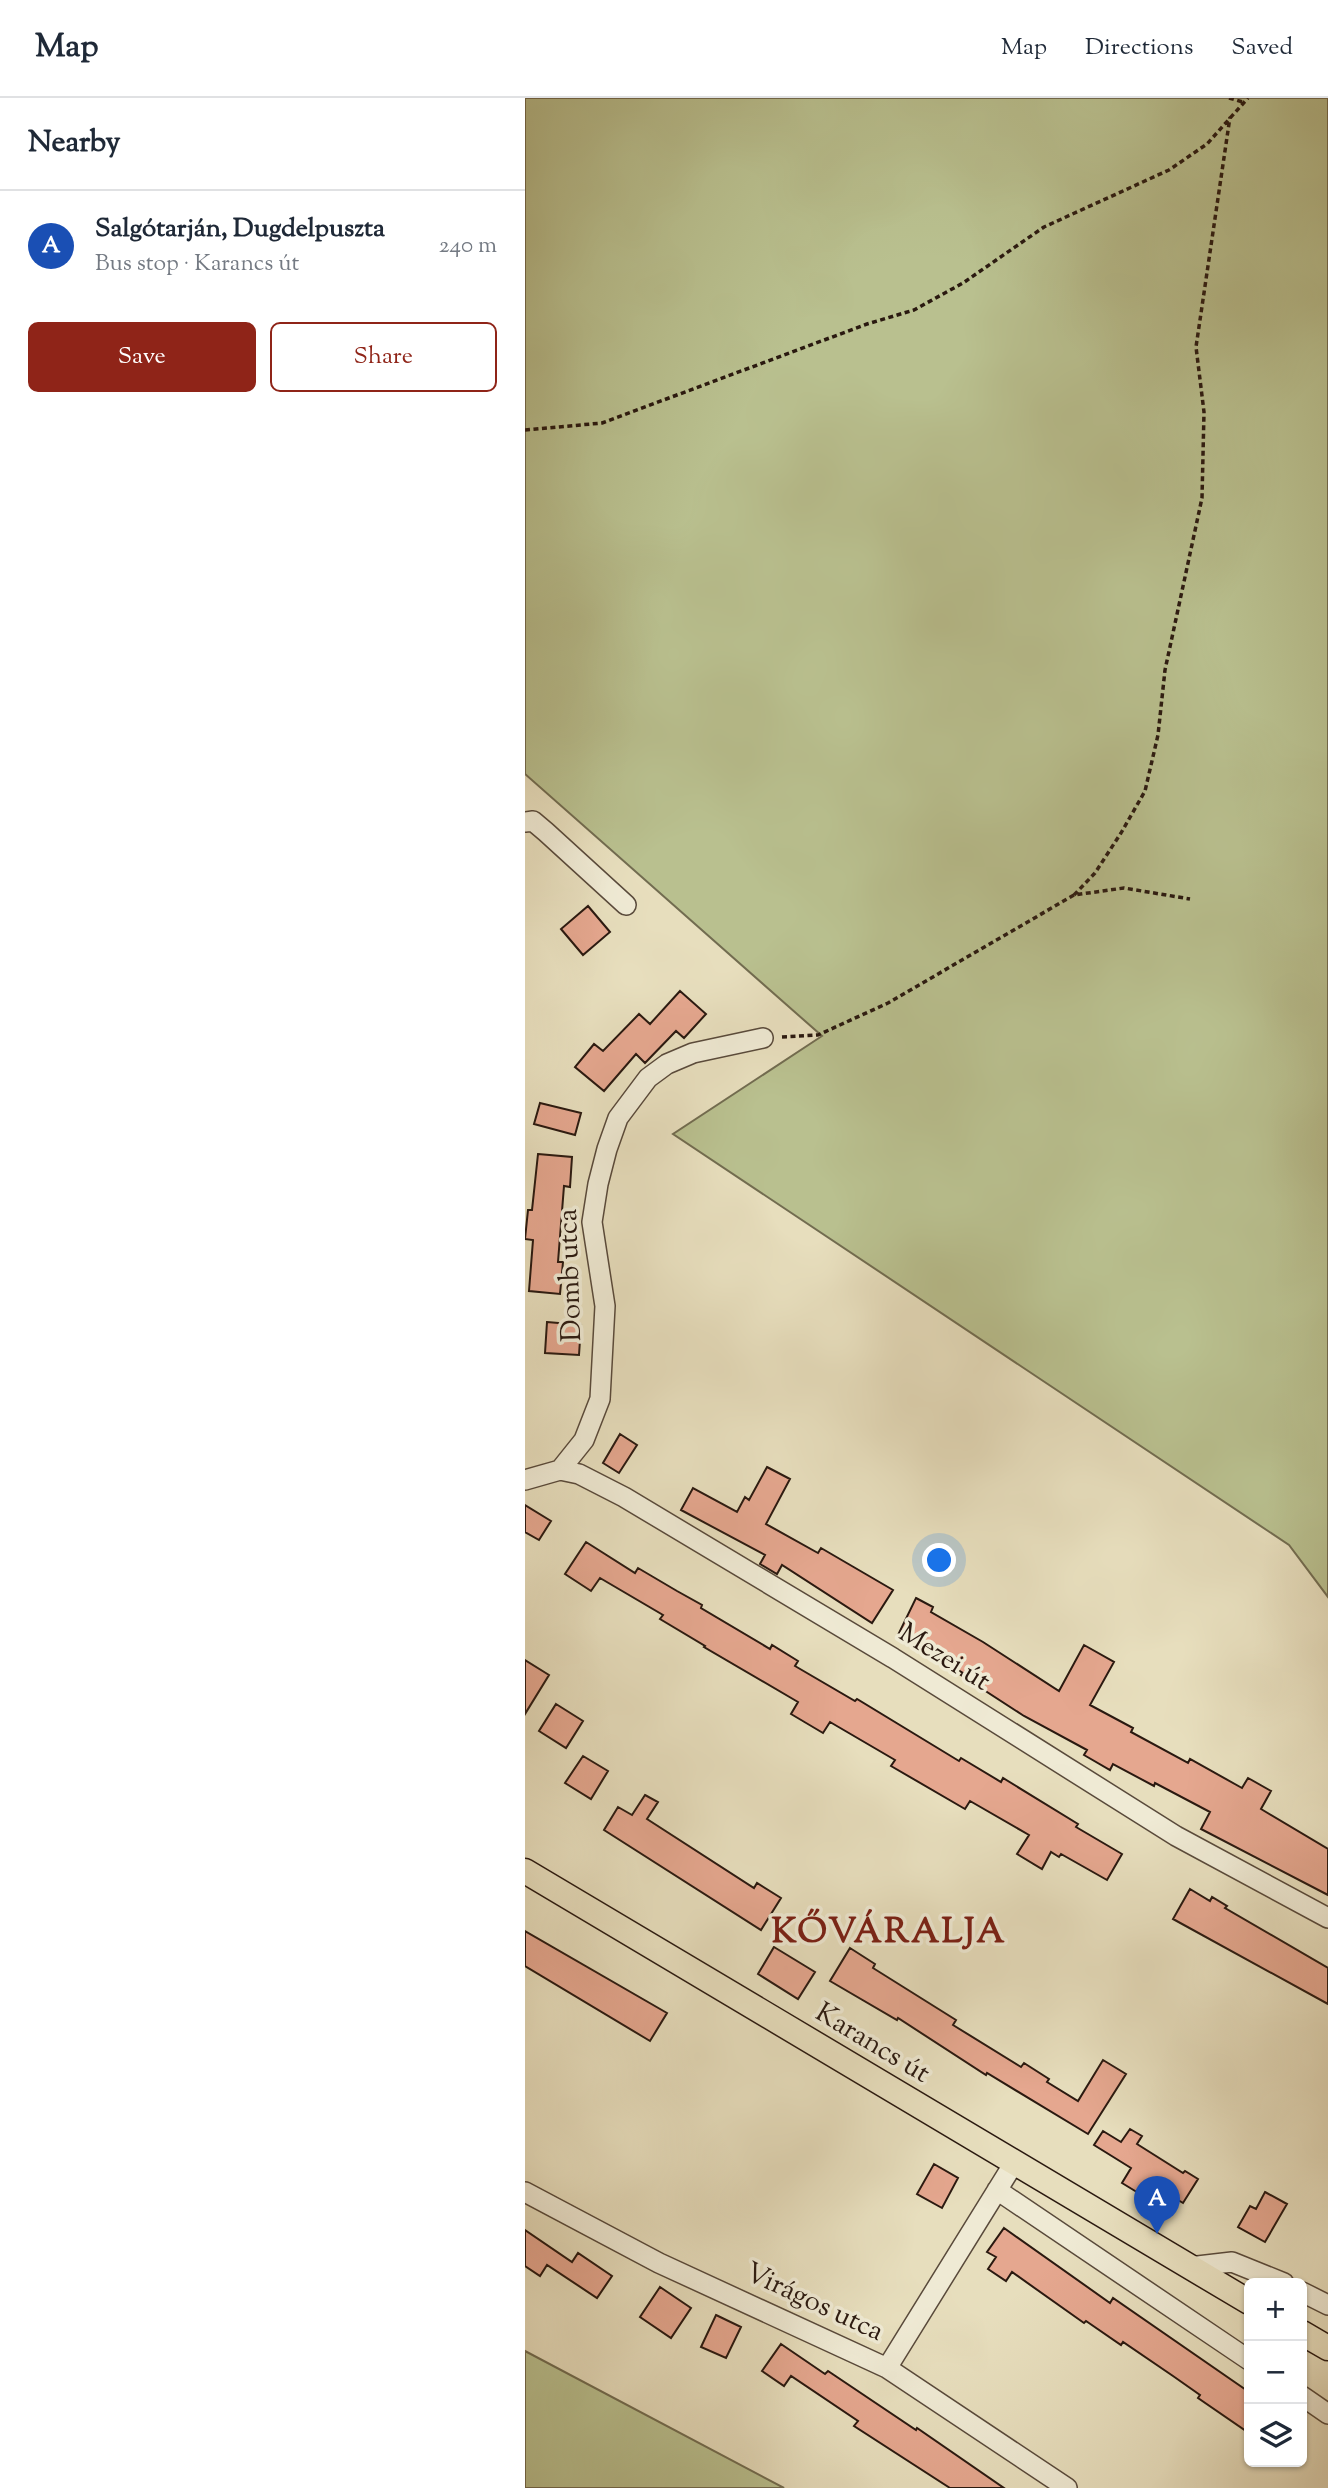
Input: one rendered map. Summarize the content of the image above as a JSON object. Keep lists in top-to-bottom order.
{
  "streets": {
    "main road": ["Karancs út"],
    "street": ["Domb utca", "Mezei út", "Virágos utca"]
  },
  "crossings": [
    ["Domb utca", "Mezei út"]
  ],
  "districts": ["KŐVÁRALJA"],
  "page": {
    "header": "Map",
    "nav": ["Map", "Directions", "Saved"],
    "heading": "Nearby",
    "list": [
      {
        "mark": "A",
        "name": "Salgótarján, Dugdelpuszta",
        "note": "Bus stop · Karancs út",
        "value": "240 m"
      }
    ],
    "buttons": ["Save", "Share"],
    "pins": "A",
    "map_buttons": ["+", "−"]
  }
}
